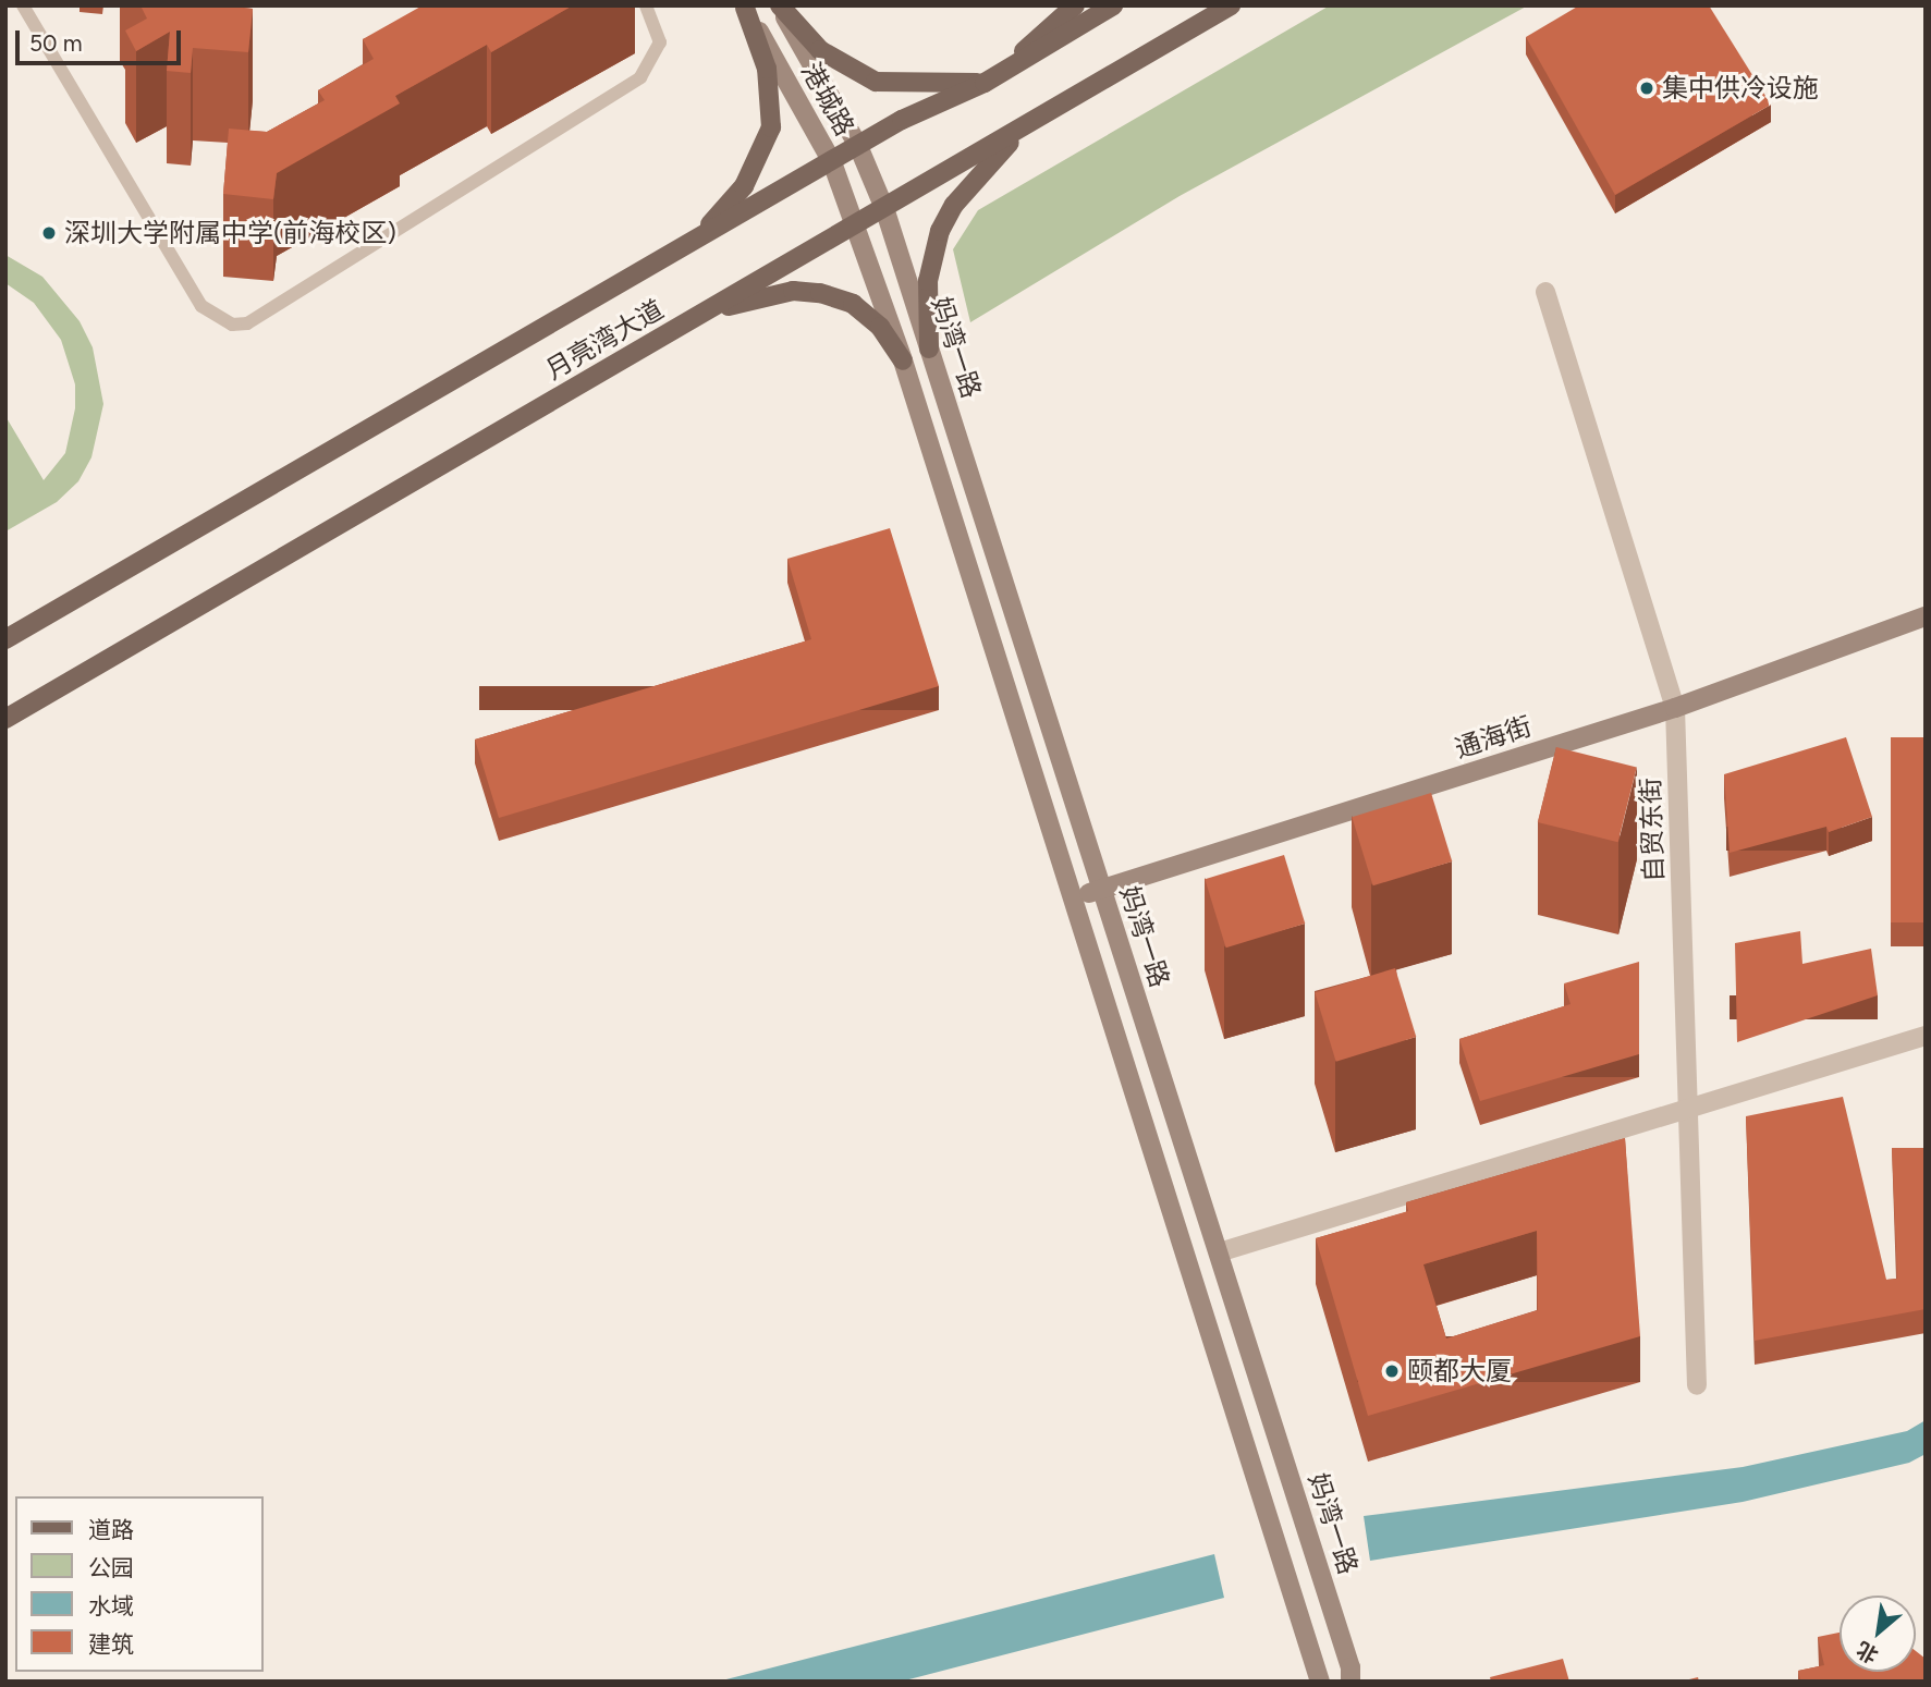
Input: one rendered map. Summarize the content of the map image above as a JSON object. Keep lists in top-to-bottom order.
{
  "streets": {
    "main road": ["月亮湾大道"],
    "street": [
      "港城路",
      "妈湾一路",
      "通海街",
      "自贸东街"
    ]
  },
  "crossings": [
    ["港城路", "月亮湾大道"],
    ["港城路", "妈湾一路"],
    ["月亮湾大道", "妈湾一路"],
    ["妈湾一路", "通海街"],
    ["通海街", "自贸东街"]
  ],
  "places": ["集中供冷设施", "深圳大学附属中学(前海校区)", "颐都大厦"],
  "legend": [
    "道路",
    "公园",
    "水域",
    "建筑"
  ],
  "scale_bar": "50 m",
  "north": "bottom left"
}
